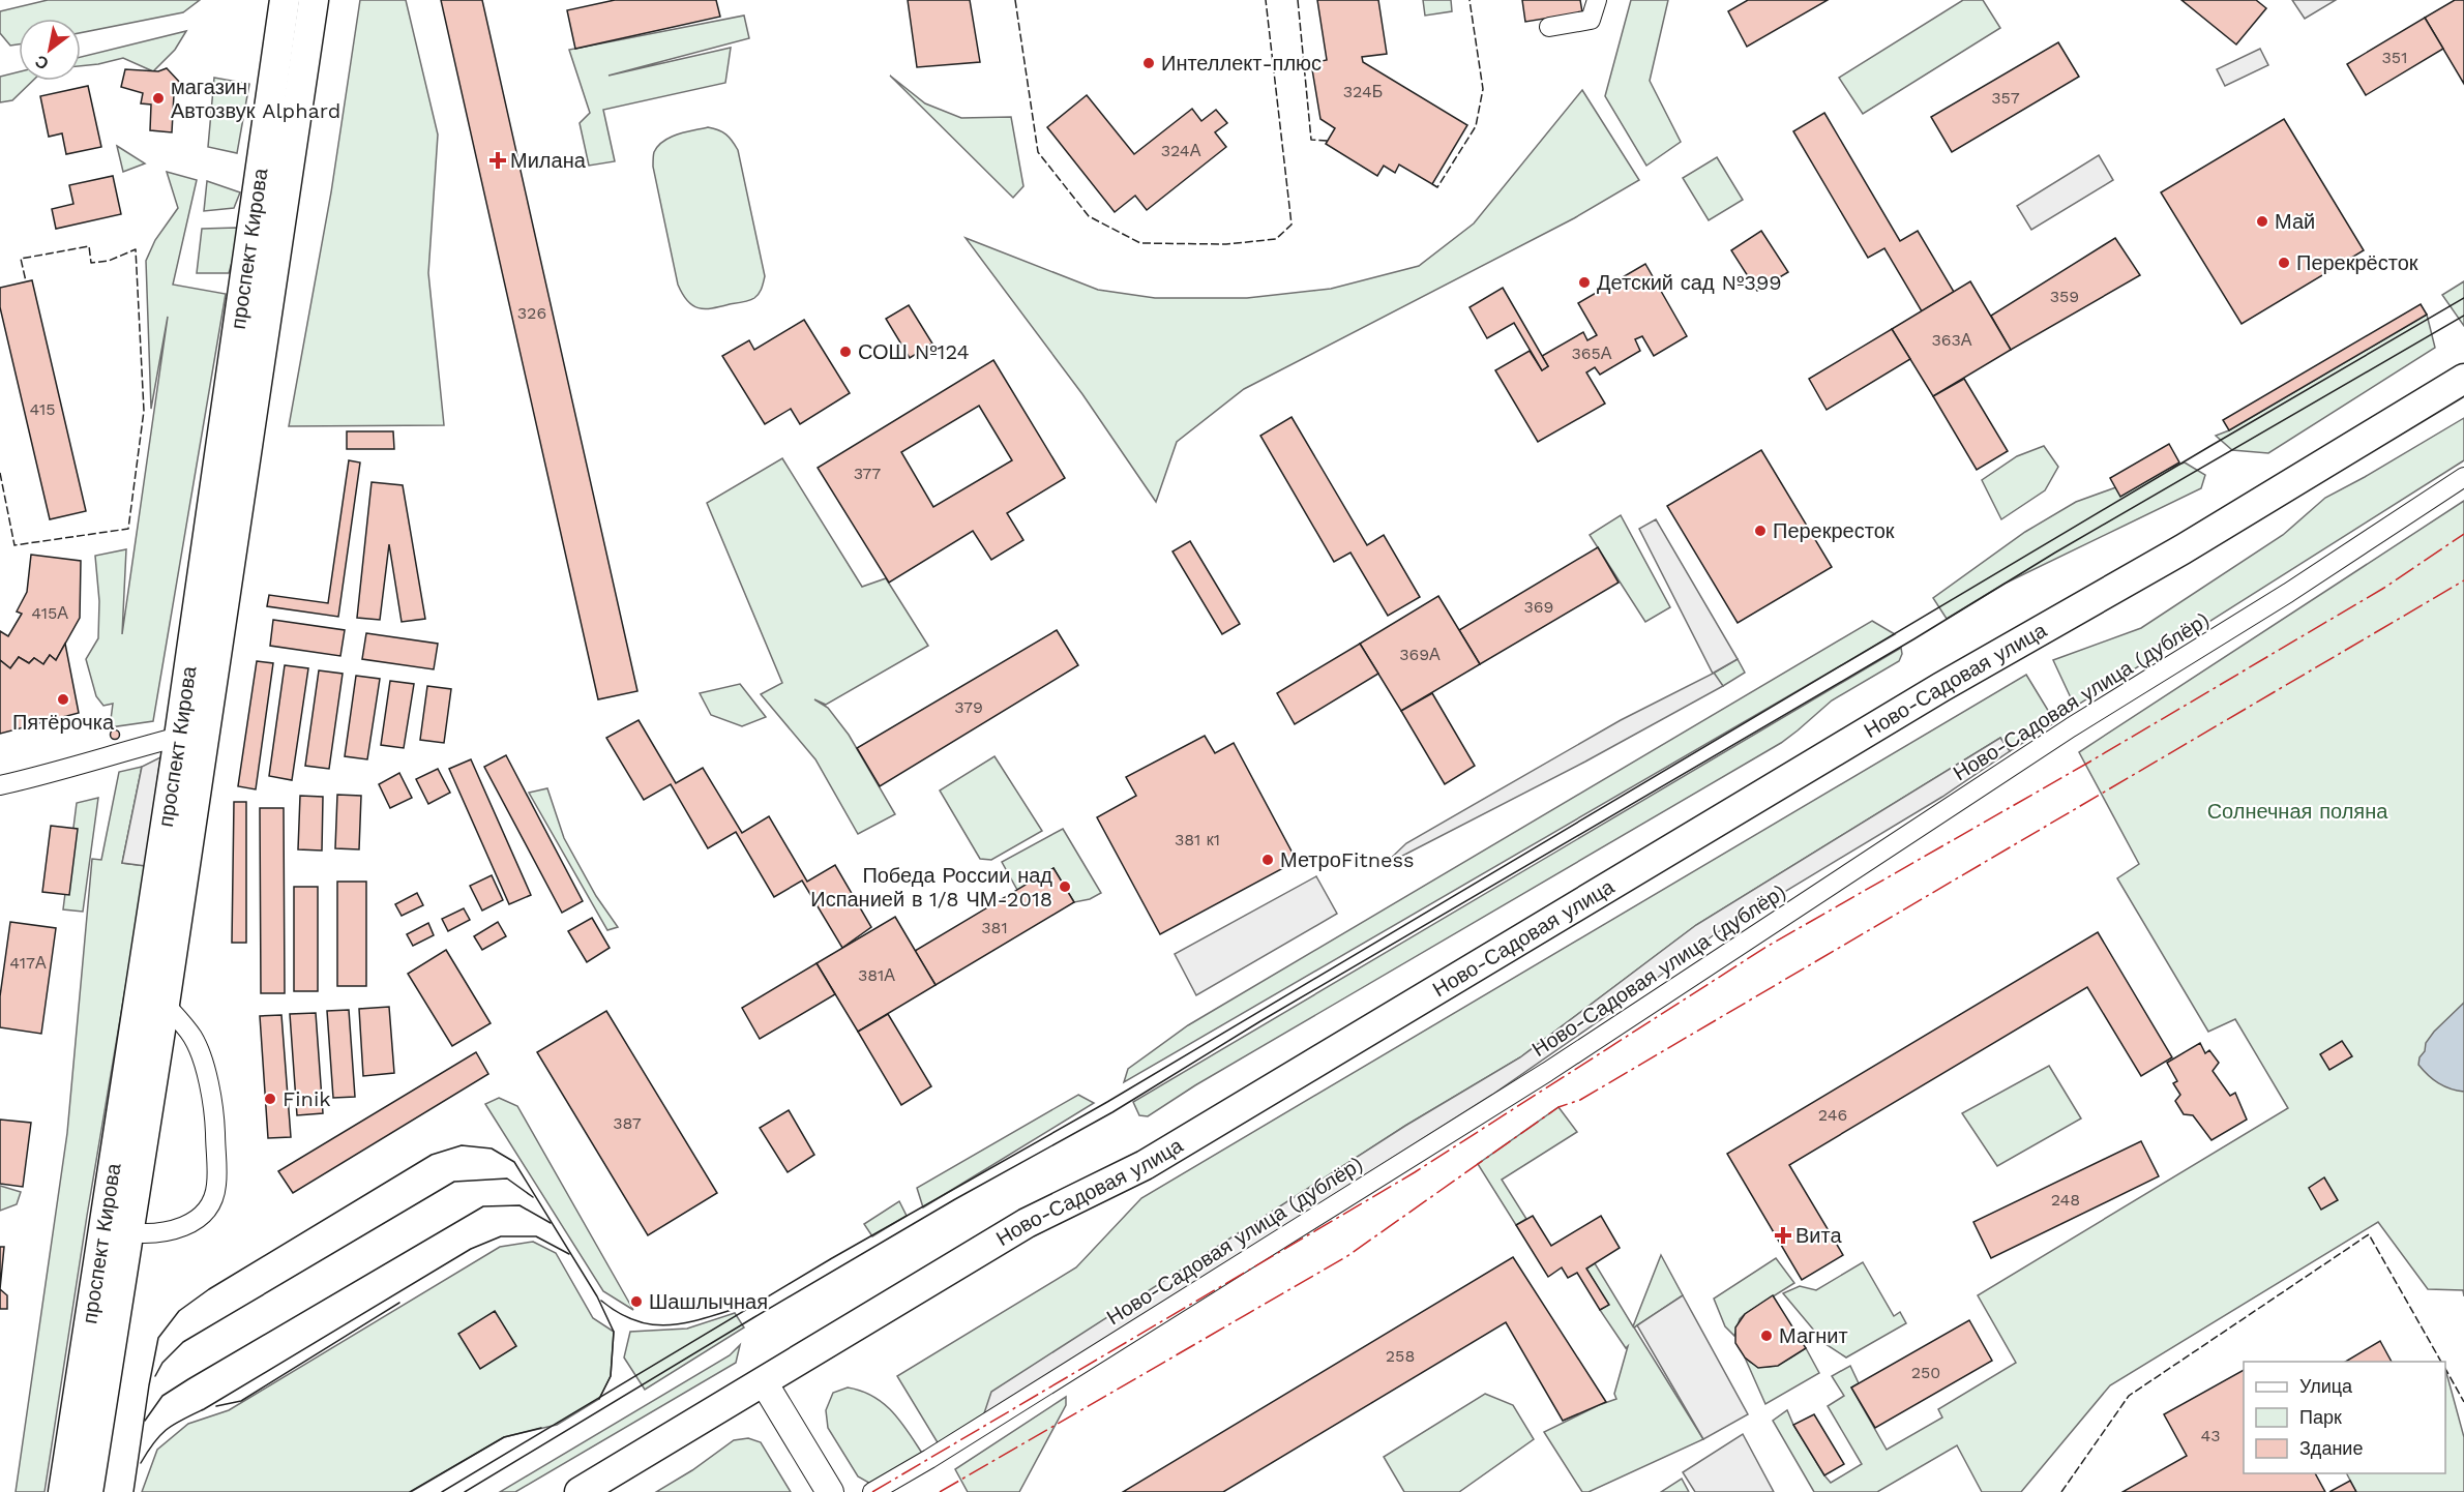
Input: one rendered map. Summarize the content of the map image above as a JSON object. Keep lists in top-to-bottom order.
{
  "streets": {
    "main road": ["проспект Кирова", "Ново-Садовая улица"],
    "street": ["Ново-Садовая улица (дублёр)"]
  },
  "parks": ["Солнечная поляна"],
  "places": {
    "other": [
      "Интеллект-плюс",
      "магазин Автозвук Alphard",
      "Май",
      "Перекрёсток",
      "Детский сад №399",
      "СОШ №124",
      "Перекресток",
      "Пятёрочка",
      "МетроFitness",
      "Победа России над Испанией в 1/8 ЧМ-2018",
      "Finik",
      "Шашлычная",
      "Магнит"
    ],
    "health": ["Милана", "Вита"]
  },
  "house_numbers": [
    "351",
    "324Б",
    "357",
    "324А",
    "359",
    "326",
    "363А",
    "365А",
    "415",
    "377",
    "369",
    "415А",
    "369А",
    "379",
    "381 к1",
    "381",
    "417А",
    "381А",
    "246",
    "387",
    "248",
    "258",
    "250",
    "43"
  ],
  "legend": ["Улица", "Парк", "Здание"],
  "north": "bottom left"
}
